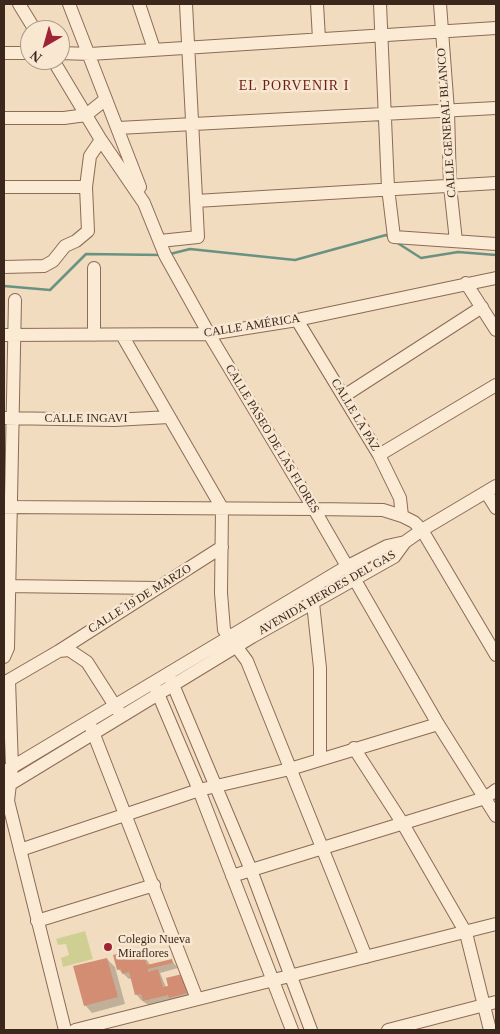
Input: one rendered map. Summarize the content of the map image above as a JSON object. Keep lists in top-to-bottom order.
{
  "streets": {
    "street": [
      "CALLE GENERAL BLANCO",
      "CALLE AMÉRICA",
      "CALLE LA PAZ",
      "CALLE INGAVI",
      "CALLE PASEO DE LAS FLORES",
      "AVENIDA HEROES DEL GAS",
      "CALLE 19 DE MARZO"
    ]
  },
  "crossings": [
    ["CALLE AMÉRICA", "CALLE LA PAZ"],
    ["CALLE AMÉRICA", "CALLE PASEO DE LAS FLORES"],
    ["CALLE PASEO DE LAS FLORES", "AVENIDA HEROES DEL GAS"]
  ],
  "districts": ["EL PORVENIR I"],
  "places": ["Colegio Nueva Miraflores"],
  "north": "bottom left"
}
